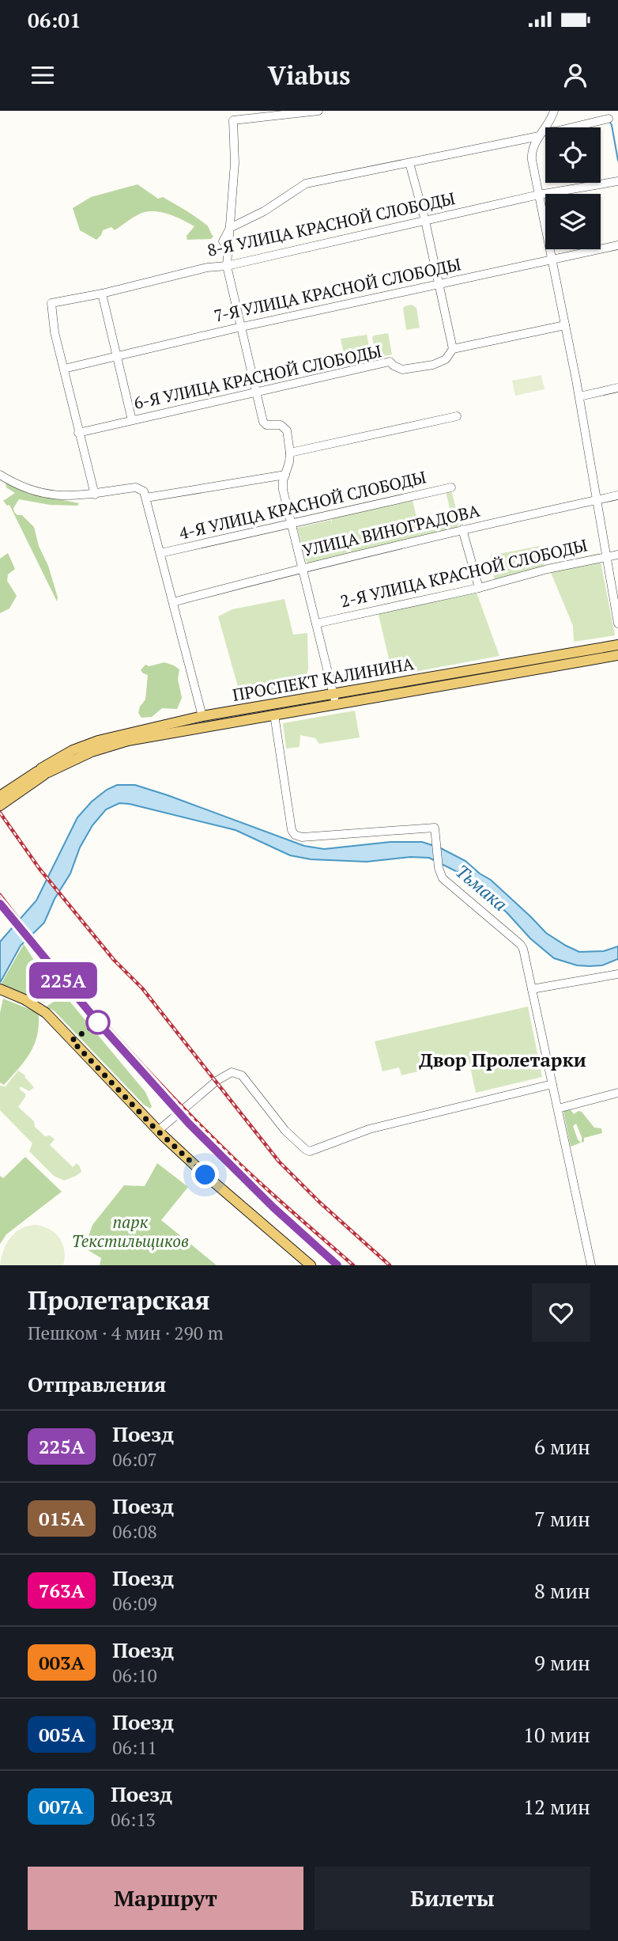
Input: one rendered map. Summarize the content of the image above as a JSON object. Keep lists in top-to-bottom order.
{
  "streets": {
    "main road": ["ПРОСПЕКТ КАЛИНИНА"],
    "street": [
      "8-Я УЛИЦА КРАСНОЙ СЛОБОДЫ",
      "7-Я УЛИЦА КРАСНОЙ СЛОБОДЫ",
      "6-Я УЛИЦА КРАСНОЙ СЛОБОДЫ",
      "4-Я УЛИЦА КРАСНОЙ СЛОБОДЫ",
      "УЛИЦА ВИНОГРАДОВА",
      "2-Я УЛИЦА КРАСНОЙ СЛОБОДЫ"
    ]
  },
  "crossings": [
    ["8-Я УЛИЦА КРАСНОЙ СЛОБОДЫ", "7-Я УЛИЦА КРАСНОЙ СЛОБОДЫ"]
  ],
  "districts": ["Двор Пролетарки"],
  "water": ["Тьмака"],
  "parks": ["парк Текстильщиков"],
  "page": {
    "status": "06:01",
    "header": "Viabus",
    "on_map": "225А",
    "heading": [
      ["Пролетарская", "Пешком · 4 мин · 290 m"],
      "Отправления"
    ],
    "list": [
      {
        "mark": "225А",
        "name": "Поезд",
        "note": "06:07",
        "value": "6 мин"
      },
      {
        "mark": "015А",
        "name": "Поезд",
        "note": "06:08",
        "value": "7 мин"
      },
      {
        "mark": "763А",
        "name": "Поезд",
        "note": "06:09",
        "value": "8 мин"
      },
      {
        "mark": "003А",
        "name": "Поезд",
        "note": "06:10",
        "value": "9 мин"
      },
      {
        "mark": "005А",
        "name": "Поезд",
        "note": "06:11",
        "value": "10 мин"
      },
      {
        "mark": "007А",
        "name": "Поезд",
        "note": "06:13",
        "value": "12 мин"
      }
    ],
    "buttons": ["Маршрут", "Билеты"]
  }
}
